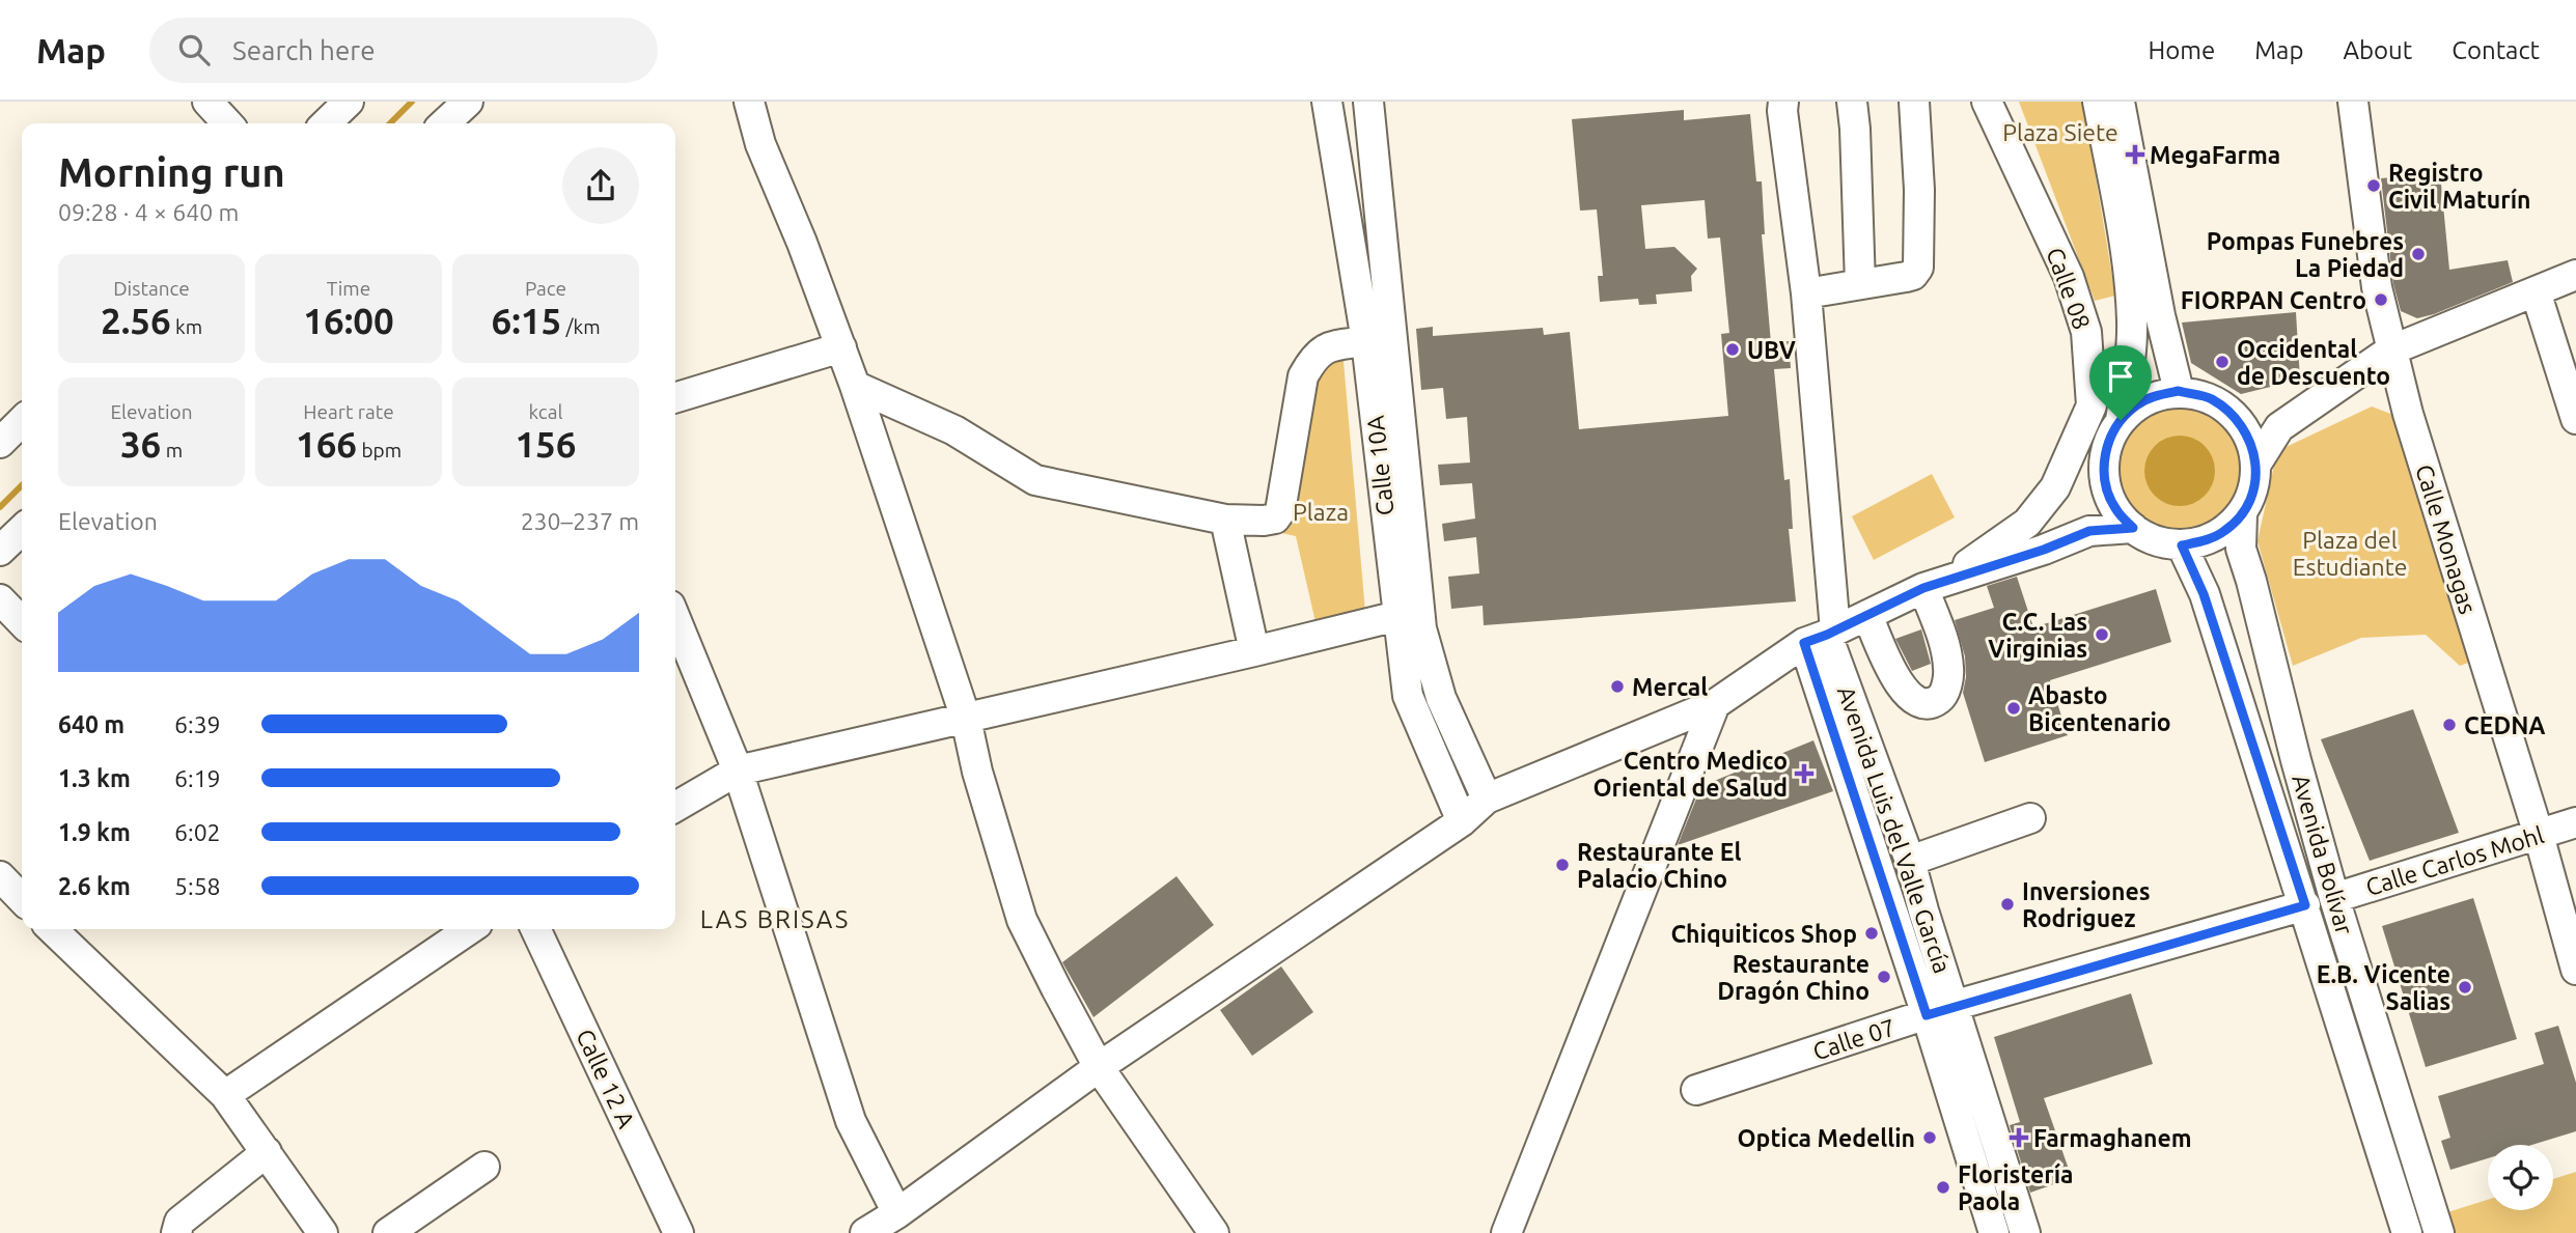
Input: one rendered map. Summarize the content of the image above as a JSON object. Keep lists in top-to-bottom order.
{
  "streets": {
    "street": [
      "Calle 08",
      "Calle 10A",
      "Calle Monagas",
      "Avenida Luis del Valle García",
      "Avenida Bolívar",
      "Calle Carlos Mohl",
      "Calle 07",
      "Calle 12 A"
    ]
  },
  "crossings": [
    ["Calle Monagas", "Calle Carlos Mohl"],
    ["Avenida Luis del Valle García", "Calle 07"],
    ["Avenida Bolívar", "Calle Carlos Mohl"],
    ["Avenida Bolívar", "Calle 07"]
  ],
  "districts": ["LAS BRISAS"],
  "parks": ["Plaza Siete", "Plaza", "Plaza del Estudiante"],
  "places": {
    "health": ["MegaFarma", "Centro Medico Oriental de Salud", "Farmaghanem"],
    "other": [
      "Registro Civil Maturín",
      "Pompas Funebres La Piedad",
      "FIORPAN Centro",
      "UBV",
      "Occidental de Descuento",
      "C.C. Las Virginias",
      "Mercal",
      "Abasto Bicentenario",
      "CEDNA",
      "Restaurante El Palacio Chino",
      "Inversiones Rodriguez",
      "Chiquiticos Shop",
      "Restaurante Dragón Chino",
      "E.B. Vicente Salias",
      "Optica Medellin",
      "Floristería Paola"
    ]
  },
  "page": {
    "header": "Map",
    "search": "Search here",
    "nav": [
      "Home",
      "Map",
      "About",
      "Contact"
    ],
    "heading": ["Morning run", "09:28 · 4 × 640 m"],
    "stats": [
      ["Distance", "2.56 km"],
      ["Time", "16:00"],
      ["Pace", "6:15 /km"],
      ["Elevation", "36 m"],
      ["Heart rate", "166 bpm"],
      ["kcal", "156"]
    ],
    "chart": ["Elevation", "230–237 m"],
    "list": [
      {
        "name": "640 m",
        "note": "6:39"
      },
      {
        "name": "1.3 km",
        "note": "6:19"
      },
      {
        "name": "1.9 km",
        "note": "6:02"
      },
      {
        "name": "2.6 km",
        "note": "5:58"
      }
    ]
  }
}
